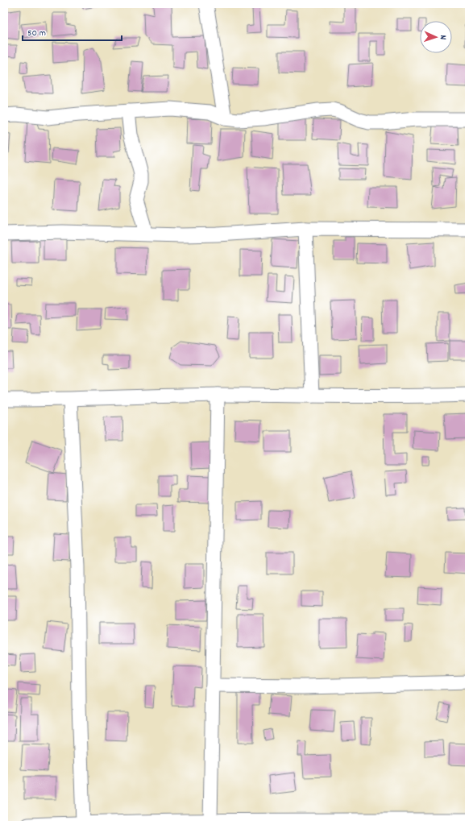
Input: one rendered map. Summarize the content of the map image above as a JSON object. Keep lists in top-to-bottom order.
{
  "scale_bar": "50 m",
  "north": "right"
}
